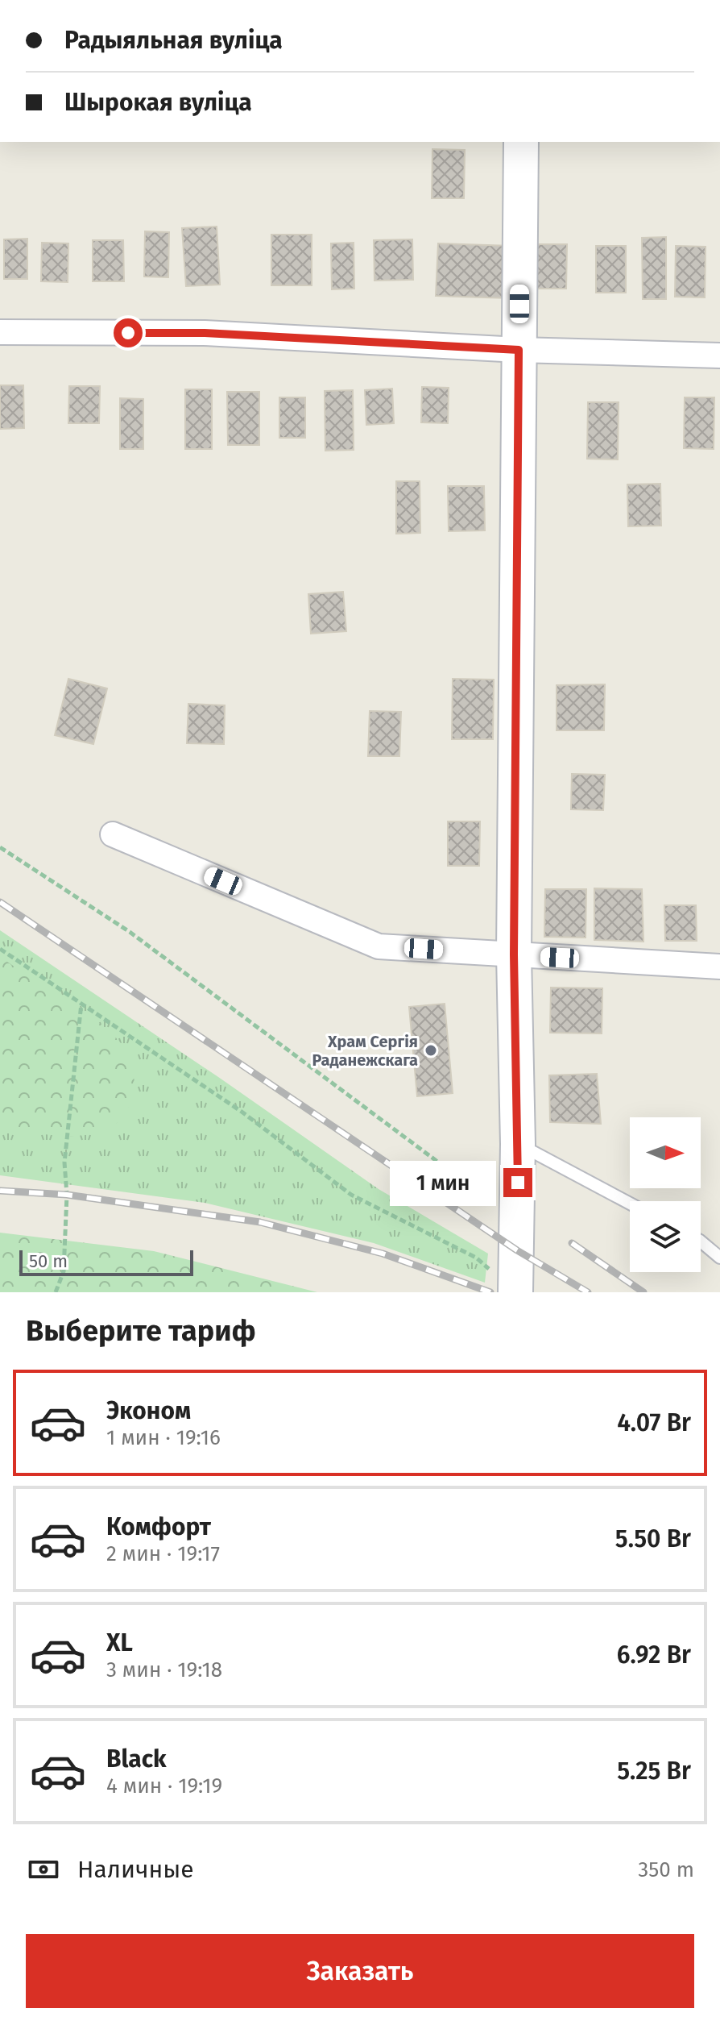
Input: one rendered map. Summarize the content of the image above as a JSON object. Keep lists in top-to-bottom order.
{
  "places": ["Храм Сергія Раданежскага"],
  "scale_bar": "50 m",
  "north": "right",
  "page": {
    "banner": ["Радыяльная вуліца", "Шырокая вуліца"],
    "bubble": "1 мин",
    "scale": "50 m",
    "heading": "Выберите тариф",
    "list": [
      {
        "name": "Эконом",
        "note": "1 мин · 19:16",
        "value": "4.07 Br"
      },
      {
        "name": "Комфорт",
        "note": "2 мин · 19:17",
        "value": "5.50 Br"
      },
      {
        "name": "XL",
        "note": "3 мин · 19:18",
        "value": "6.92 Br"
      },
      {
        "name": "Black",
        "note": "4 мин · 19:19",
        "value": "5.25 Br"
      }
    ],
    "pay": ["Наличные", "350 m"],
    "buttons": "Заказать"
  }
}
